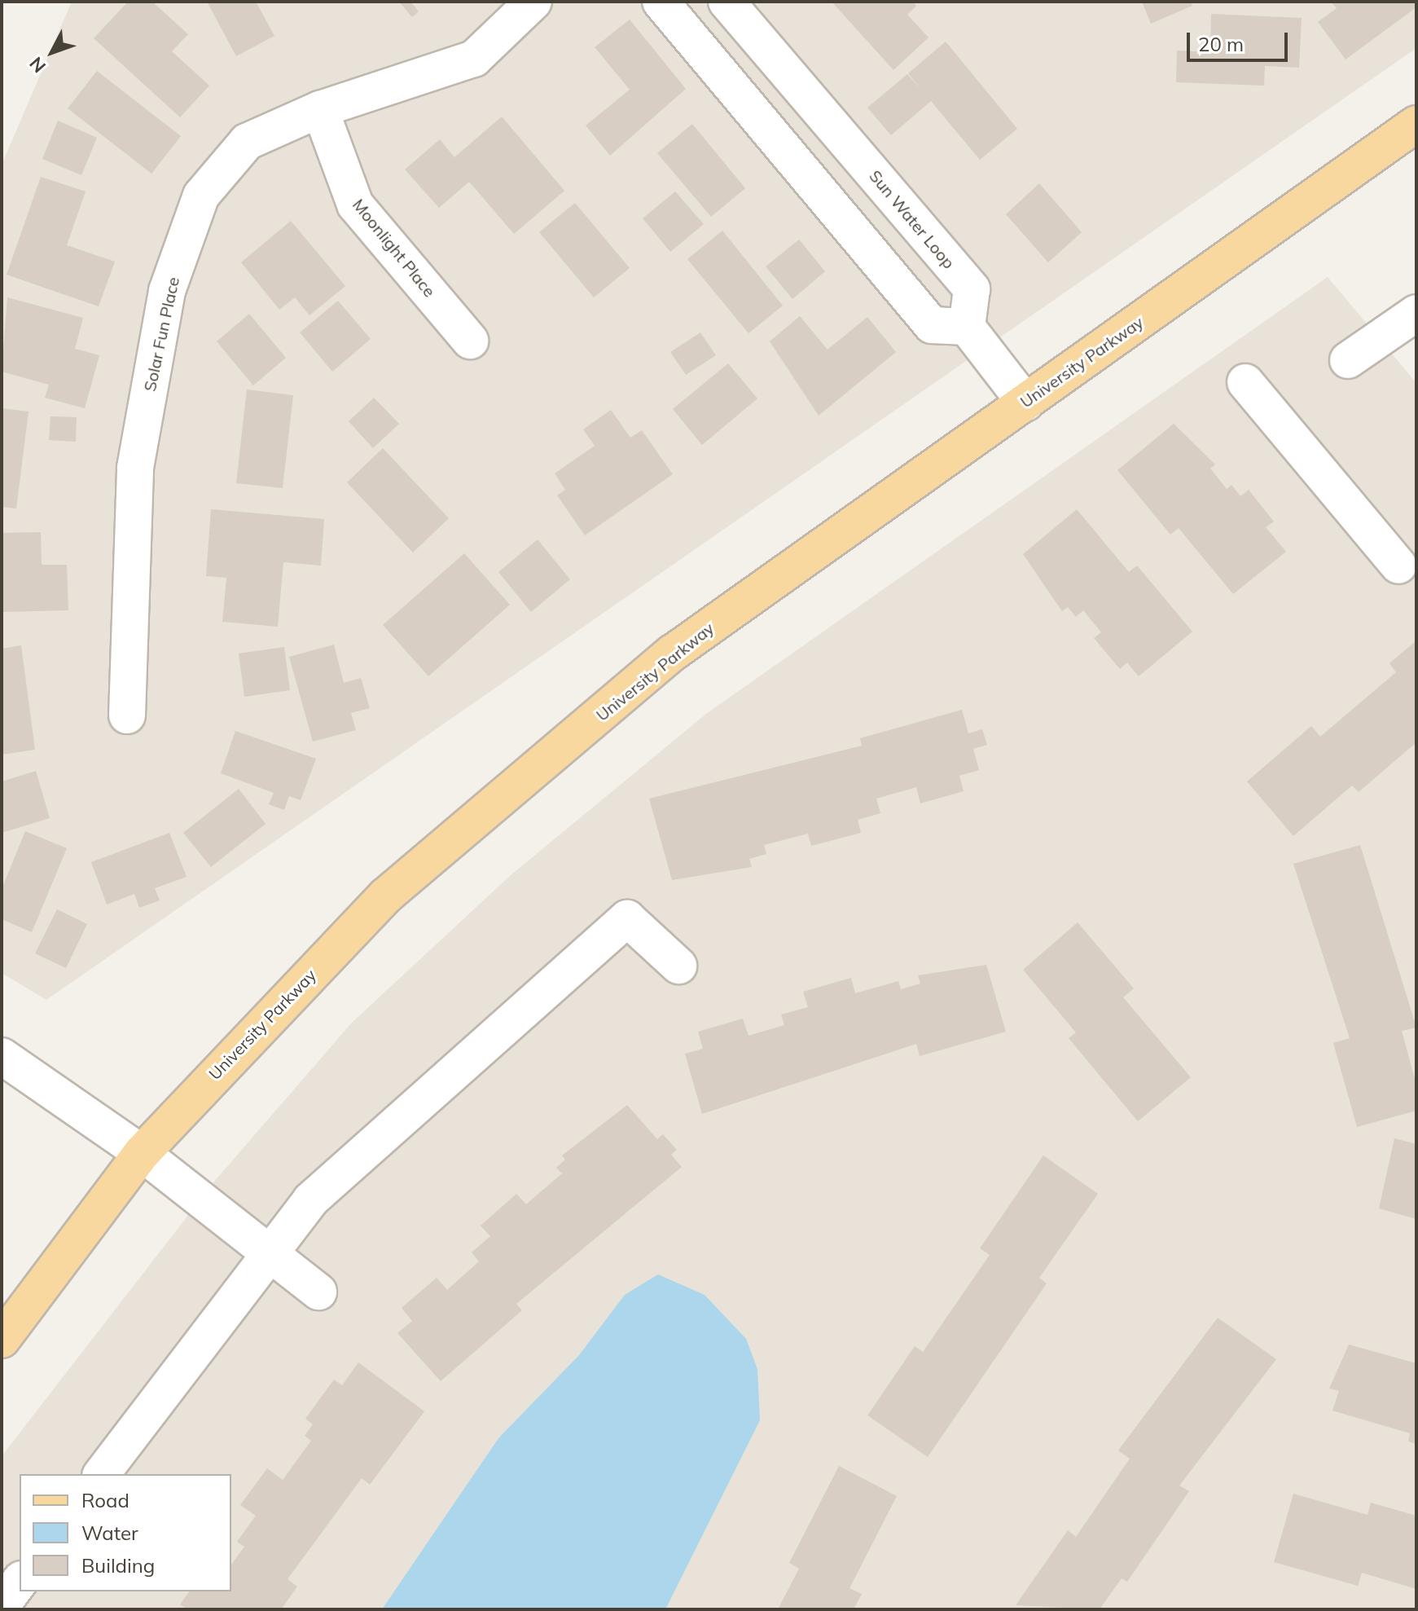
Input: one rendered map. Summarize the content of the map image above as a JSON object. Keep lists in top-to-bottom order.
{
  "streets": {
    "main road": ["University Parkway"],
    "street": ["Sun Water Loop", "Moonlight Place", "Solar Fun Place"]
  },
  "crossings": [
    ["Moonlight Place", "Solar Fun Place"]
  ],
  "legend": ["Road", "Water", "Building"],
  "scale_bar": "20 m",
  "north": "bottom left"
}
